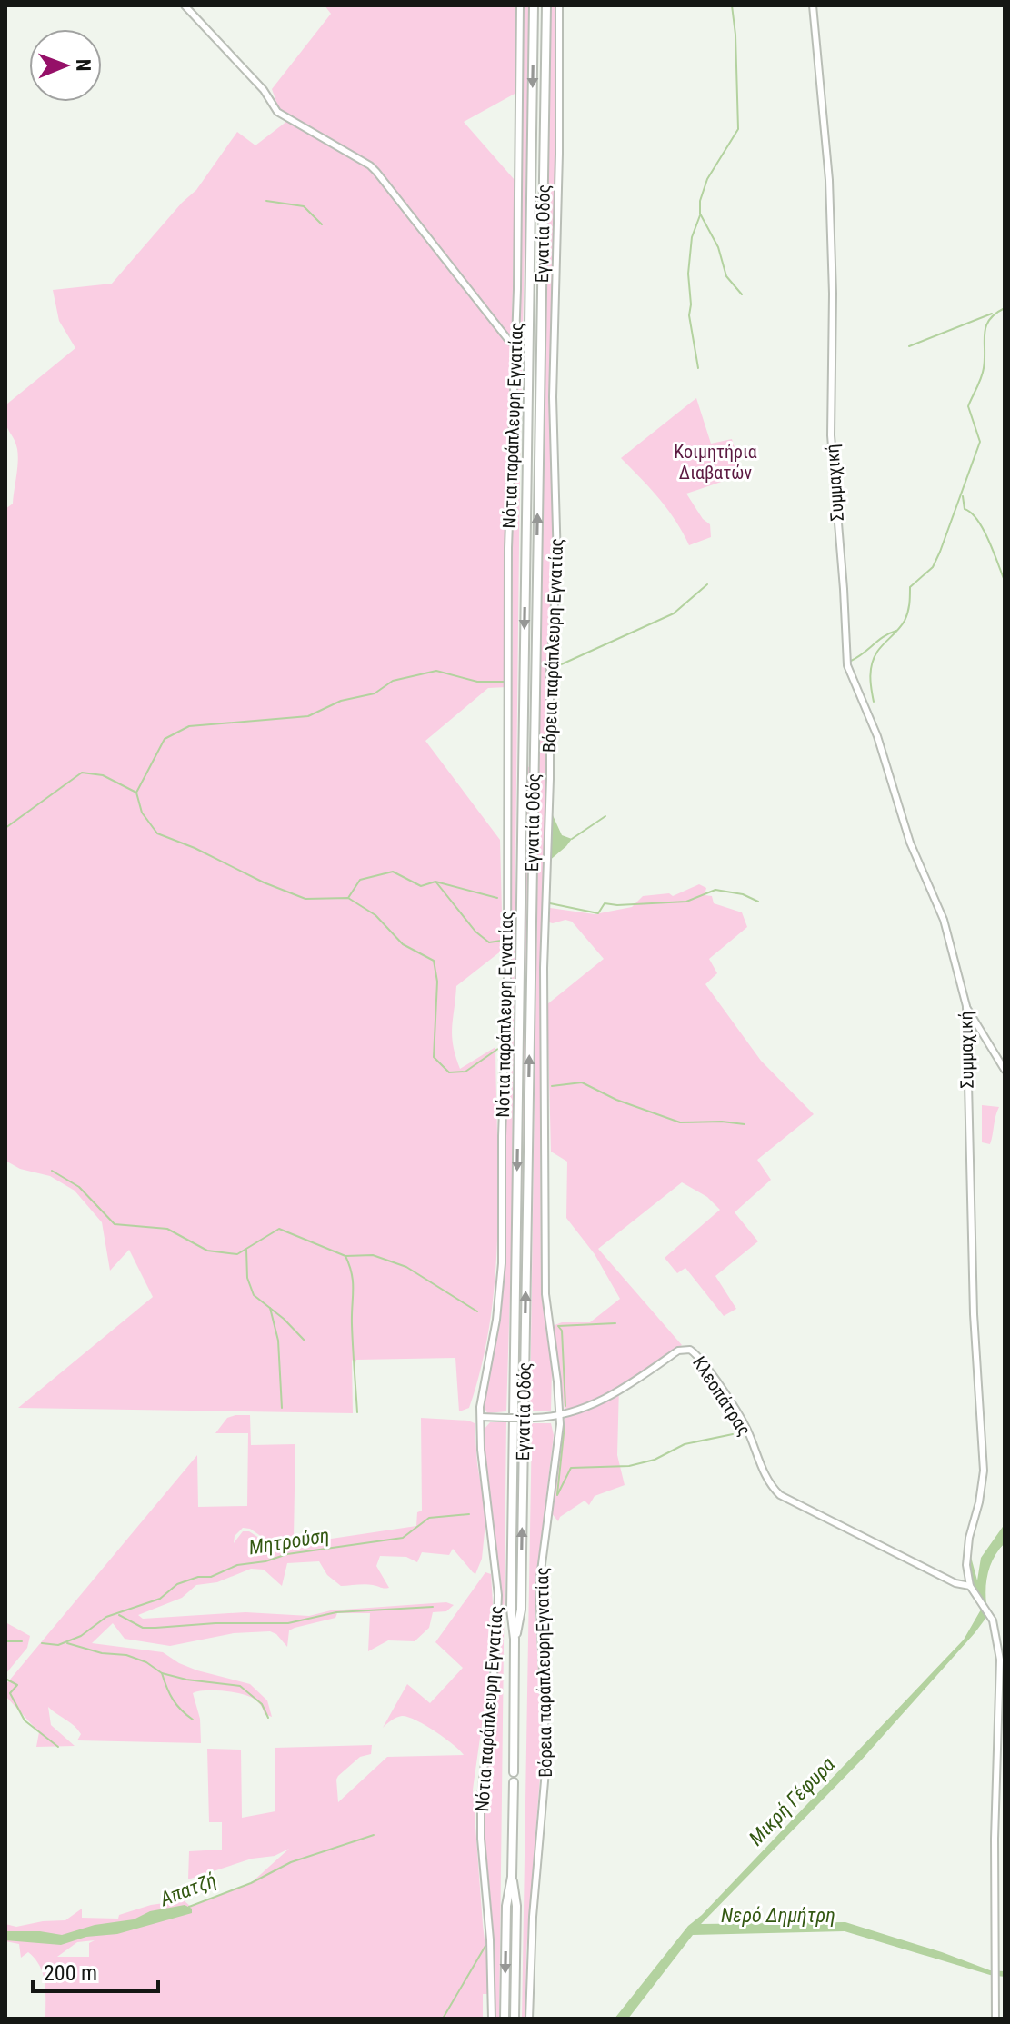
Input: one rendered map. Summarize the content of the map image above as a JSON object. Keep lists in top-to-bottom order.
{
  "streets": {
    "highway": ["Εγνατία Οδός"],
    "street": [
      "Νότια παράπλευρη Εγνατίας",
      "Συμμαχική",
      "Βόρεια παράπλευρη Εγνατίας",
      "Κλεοπάτρας",
      "Βόρεια παράπλευρηΕγνατίας"
    ]
  },
  "crossings": [
    ["Νότια παράπλευρη Εγνατίας", "Κλεοπάτρας"],
    ["Συμμαχική", "Κλεοπάτρας"],
    ["Βόρεια παράπλευρη Εγνατίας", "Κλεοπάτρας"],
    ["Βόρεια παράπλευρη Εγνατίας", "Βόρεια παράπλευρηΕγνατίας"],
    ["Κλεοπάτρας", "Βόρεια παράπλευρηΕγνατίας"]
  ],
  "water": [
    "Μητρούση",
    "Μικρή Γέφυρα",
    "Απατζή",
    "Νερό Δημήτρη"
  ],
  "parks": ["Κοιμητήρια Διαβατών"],
  "scale_bar": "200 m",
  "north": "right"
}
